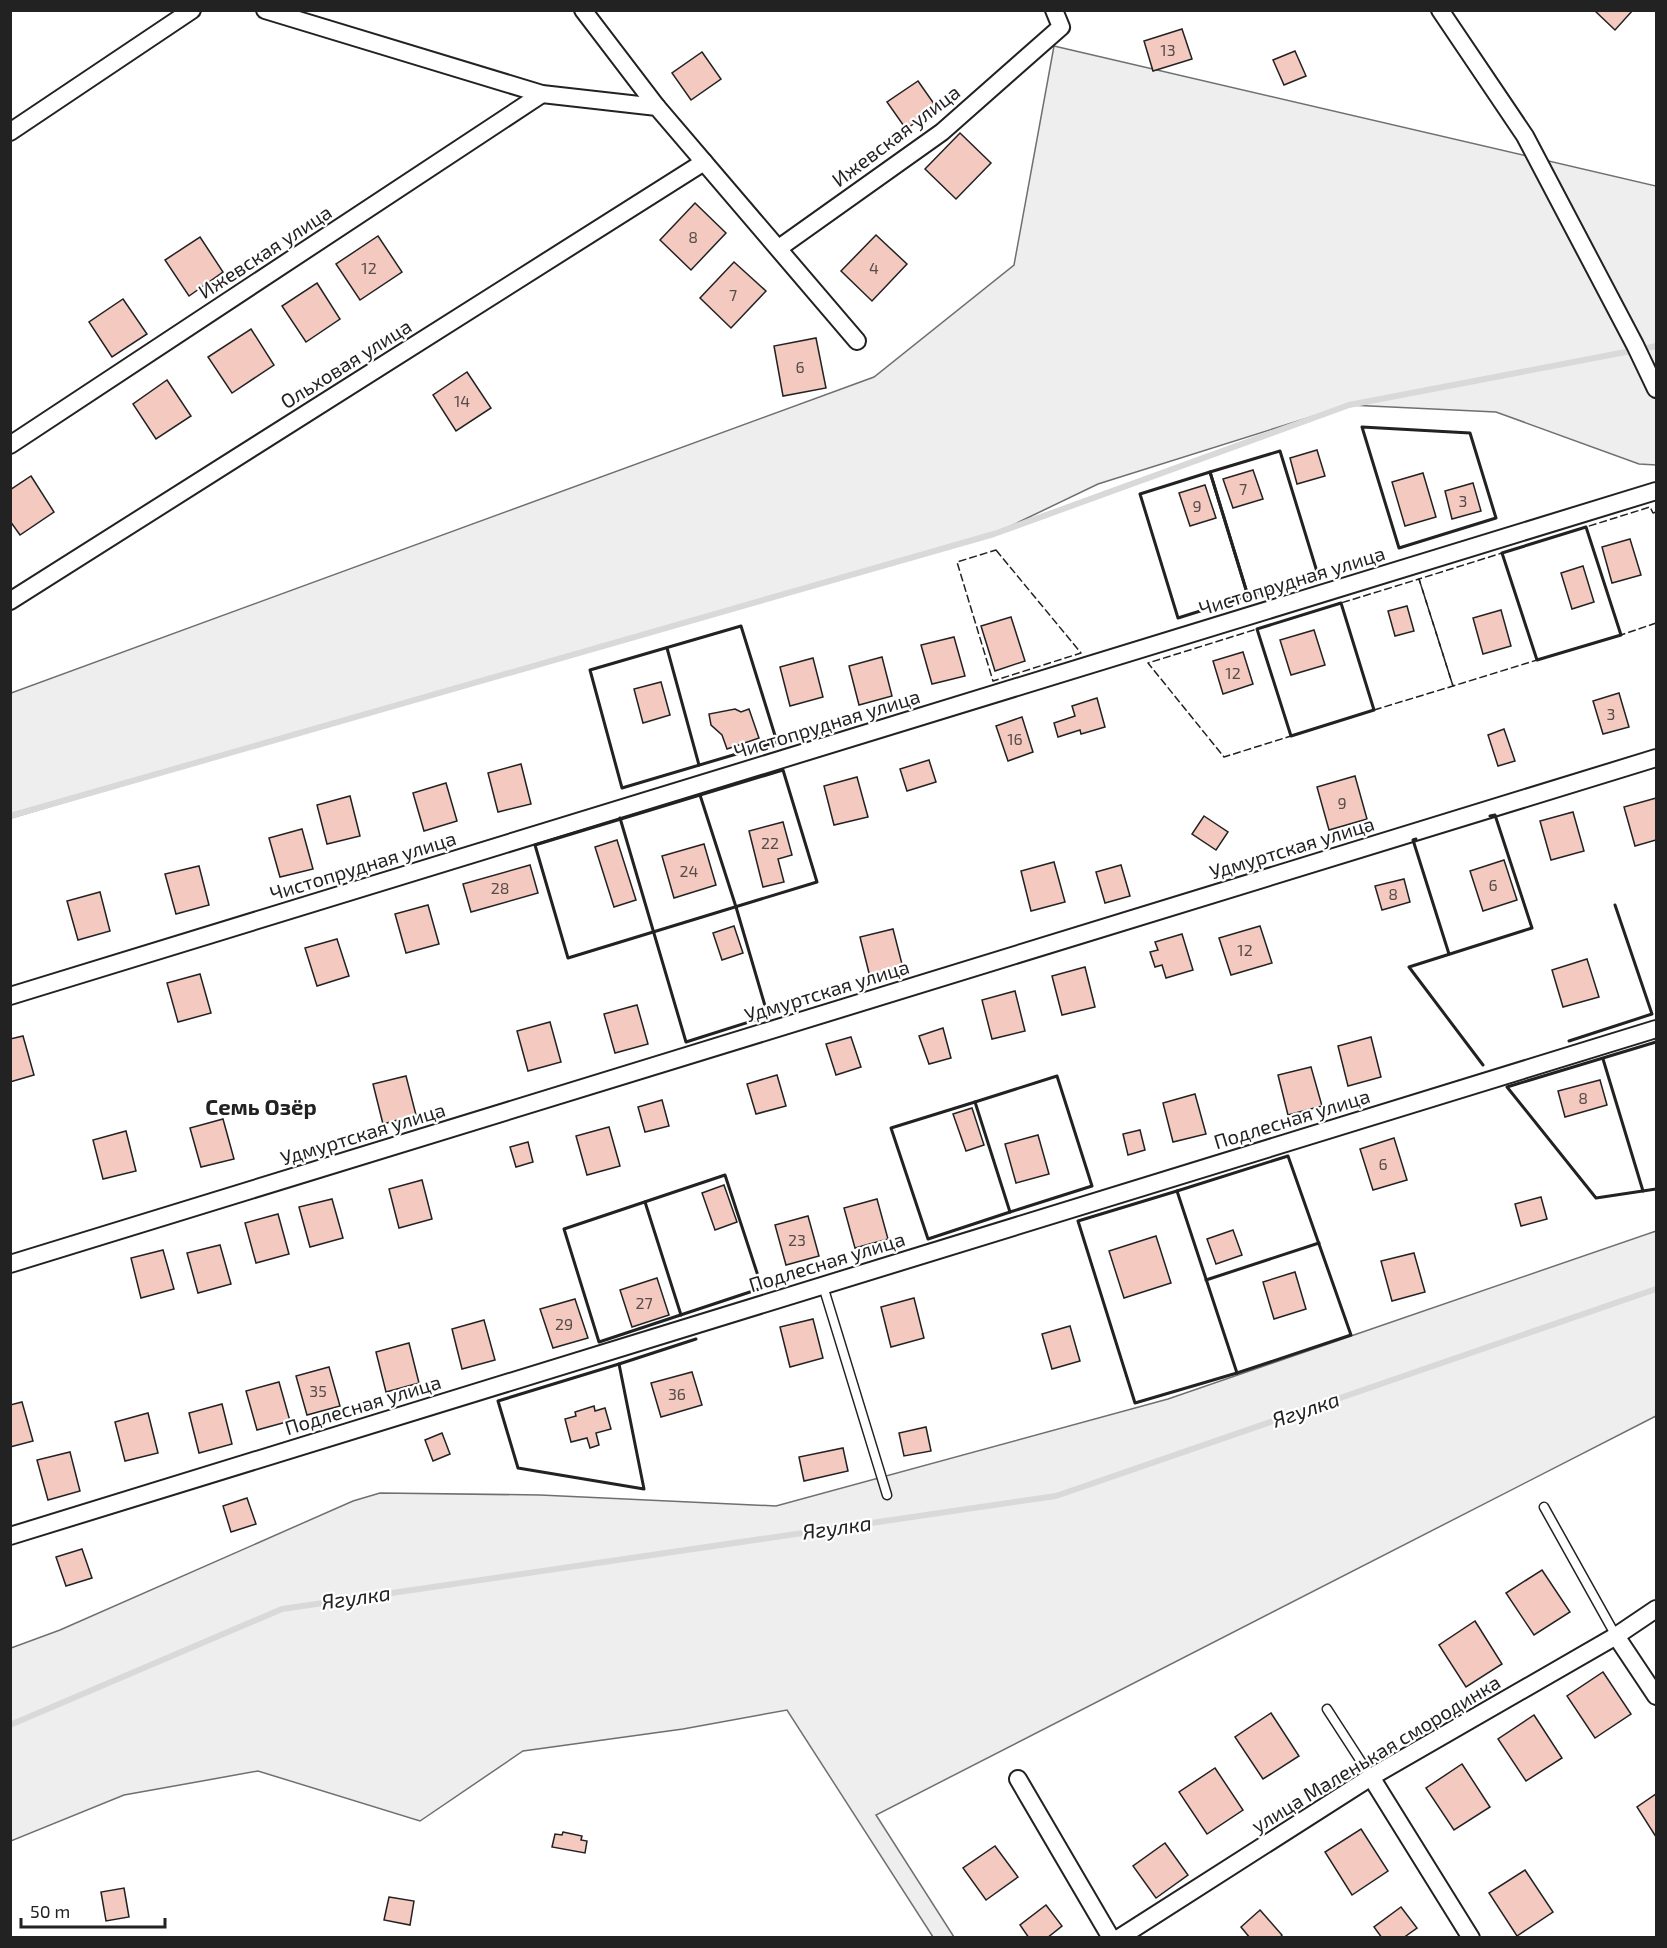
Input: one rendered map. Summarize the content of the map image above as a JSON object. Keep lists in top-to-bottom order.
{
  "streets": {
    "street": [
      "Ижевская улица",
      "Ольховая улица",
      "Чистопрудная улица",
      "Удмуртская улица",
      "Подлесная улица",
      "улица Маленькая смородинка"
    ]
  },
  "districts": ["Семь Озёр"],
  "water": ["Ягулка"],
  "house_numbers": [
    "13",
    "8",
    "12",
    "4",
    "7",
    "6",
    "14",
    "7",
    "3",
    "9",
    "12",
    "3",
    "16",
    "9",
    "22",
    "24",
    "6",
    "28",
    "8",
    "12",
    "8",
    "6",
    "23",
    "27",
    "29",
    "35",
    "36"
  ],
  "scale_bar": "50 m"
}
